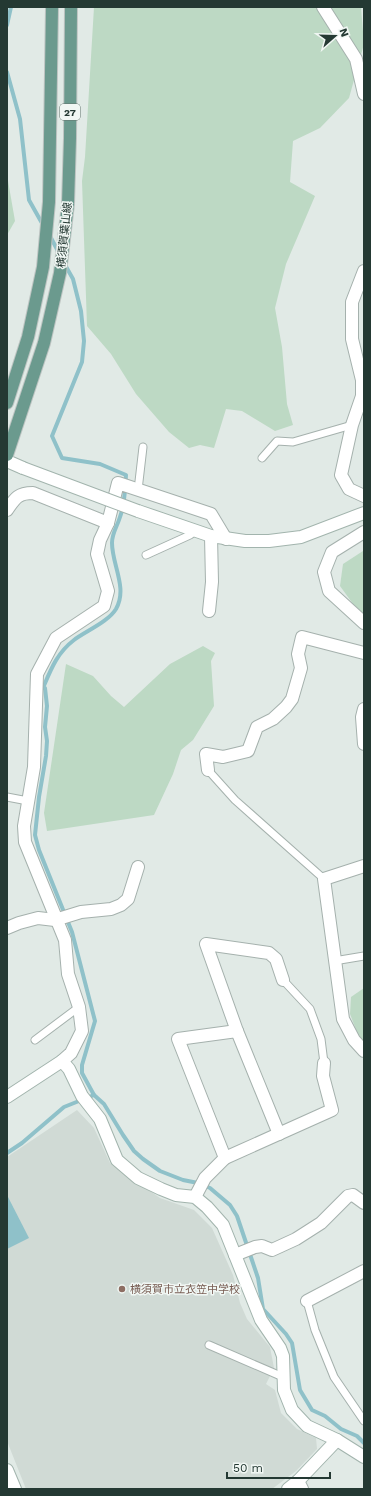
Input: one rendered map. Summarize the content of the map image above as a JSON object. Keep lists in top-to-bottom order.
{
  "streets": {
    "main road": ["27", "横須賀葉山線"]
  },
  "places": ["横須賀市立衣笠中学校"],
  "scale_bar": "50 m",
  "north": "right"
}
